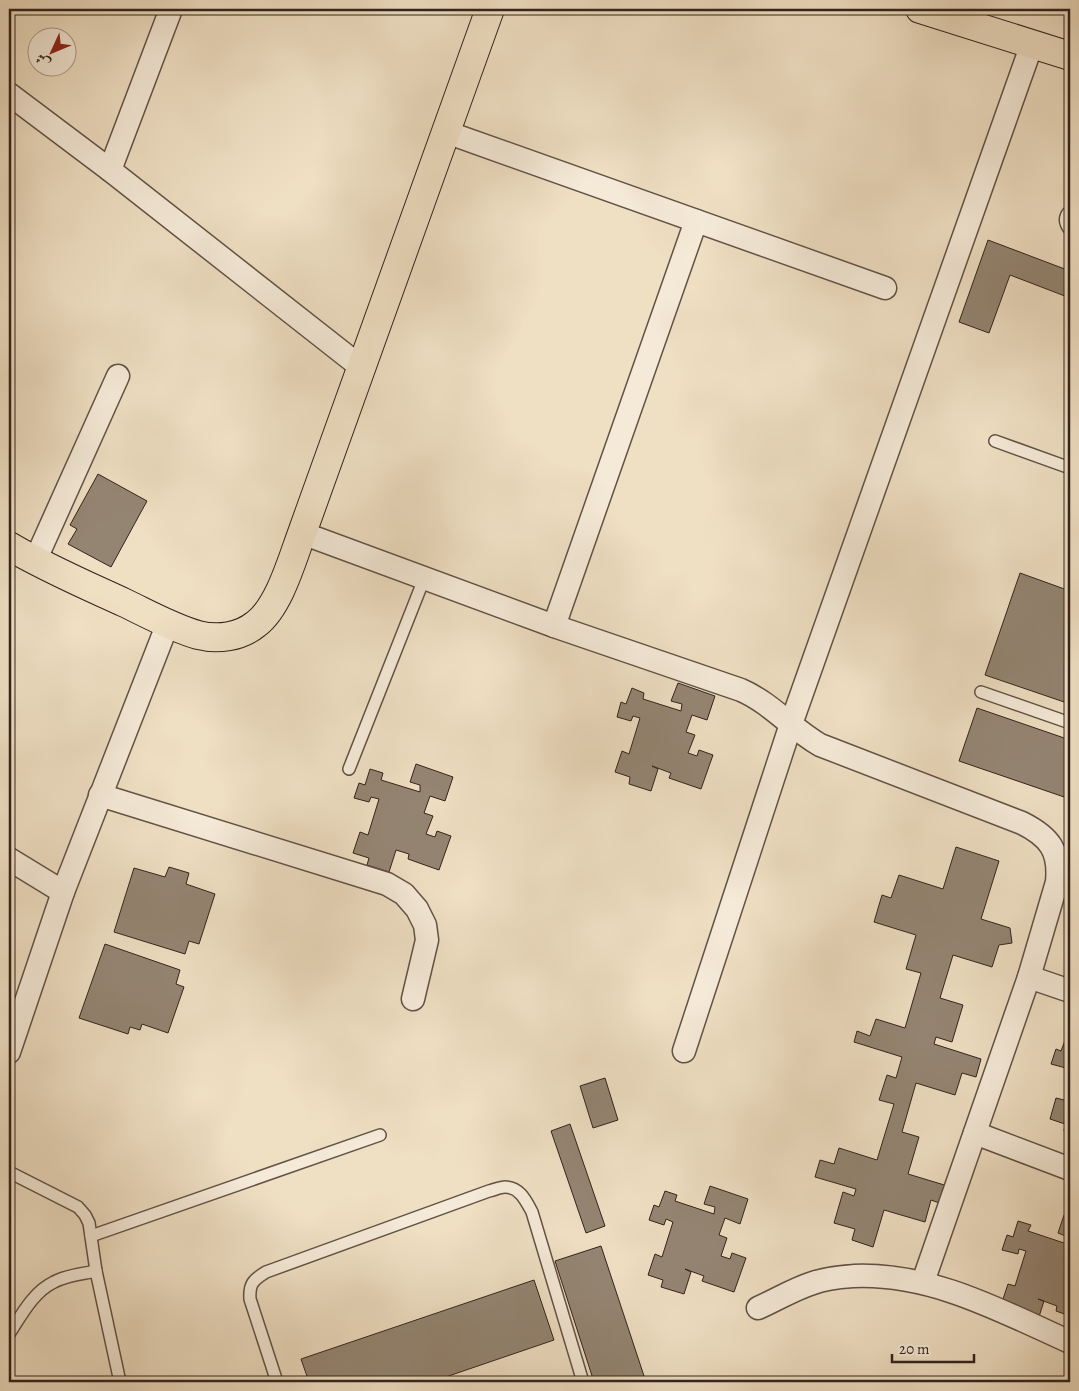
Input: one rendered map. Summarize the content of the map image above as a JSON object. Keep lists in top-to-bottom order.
{
  "scale_bar": "20 m",
  "north": "bottom left"
}
